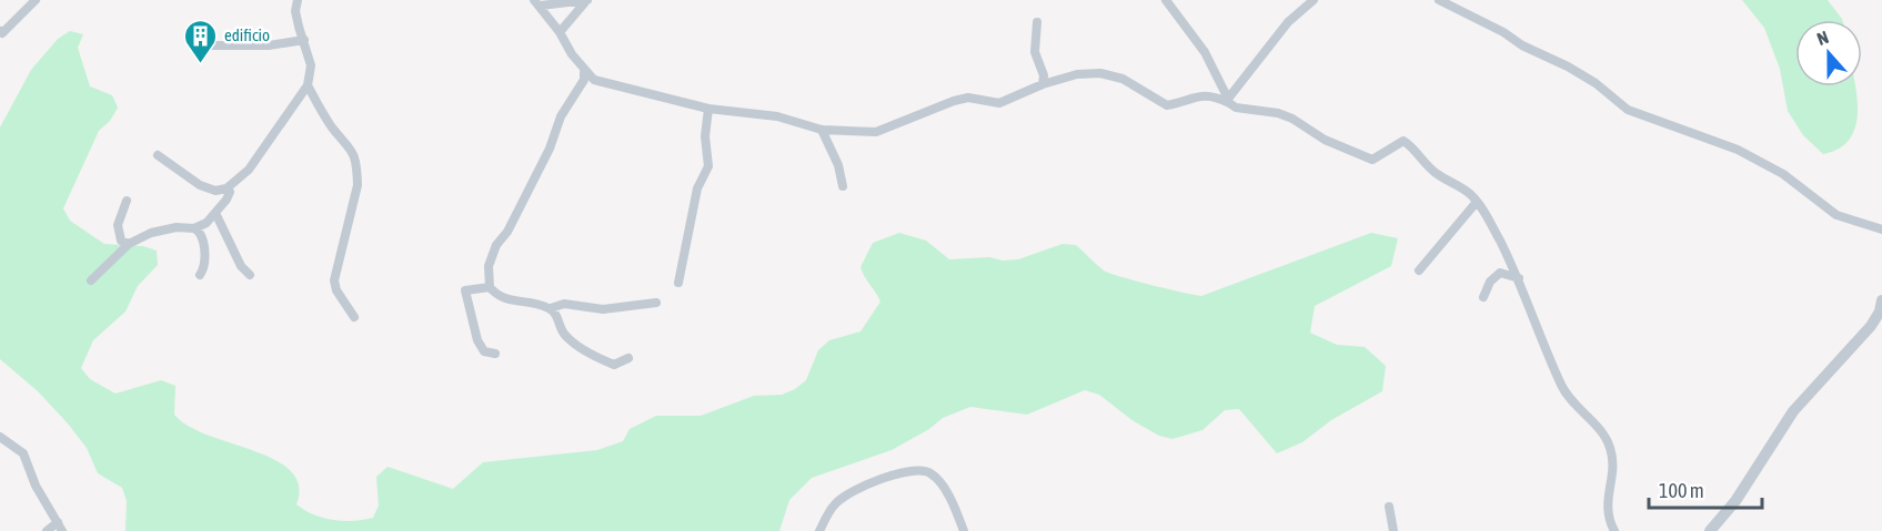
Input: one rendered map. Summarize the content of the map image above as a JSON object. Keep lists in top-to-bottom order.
{
  "places": {
    "building": ["edificio"]
  },
  "scale_bar": "100 m",
  "north": "top"
}
